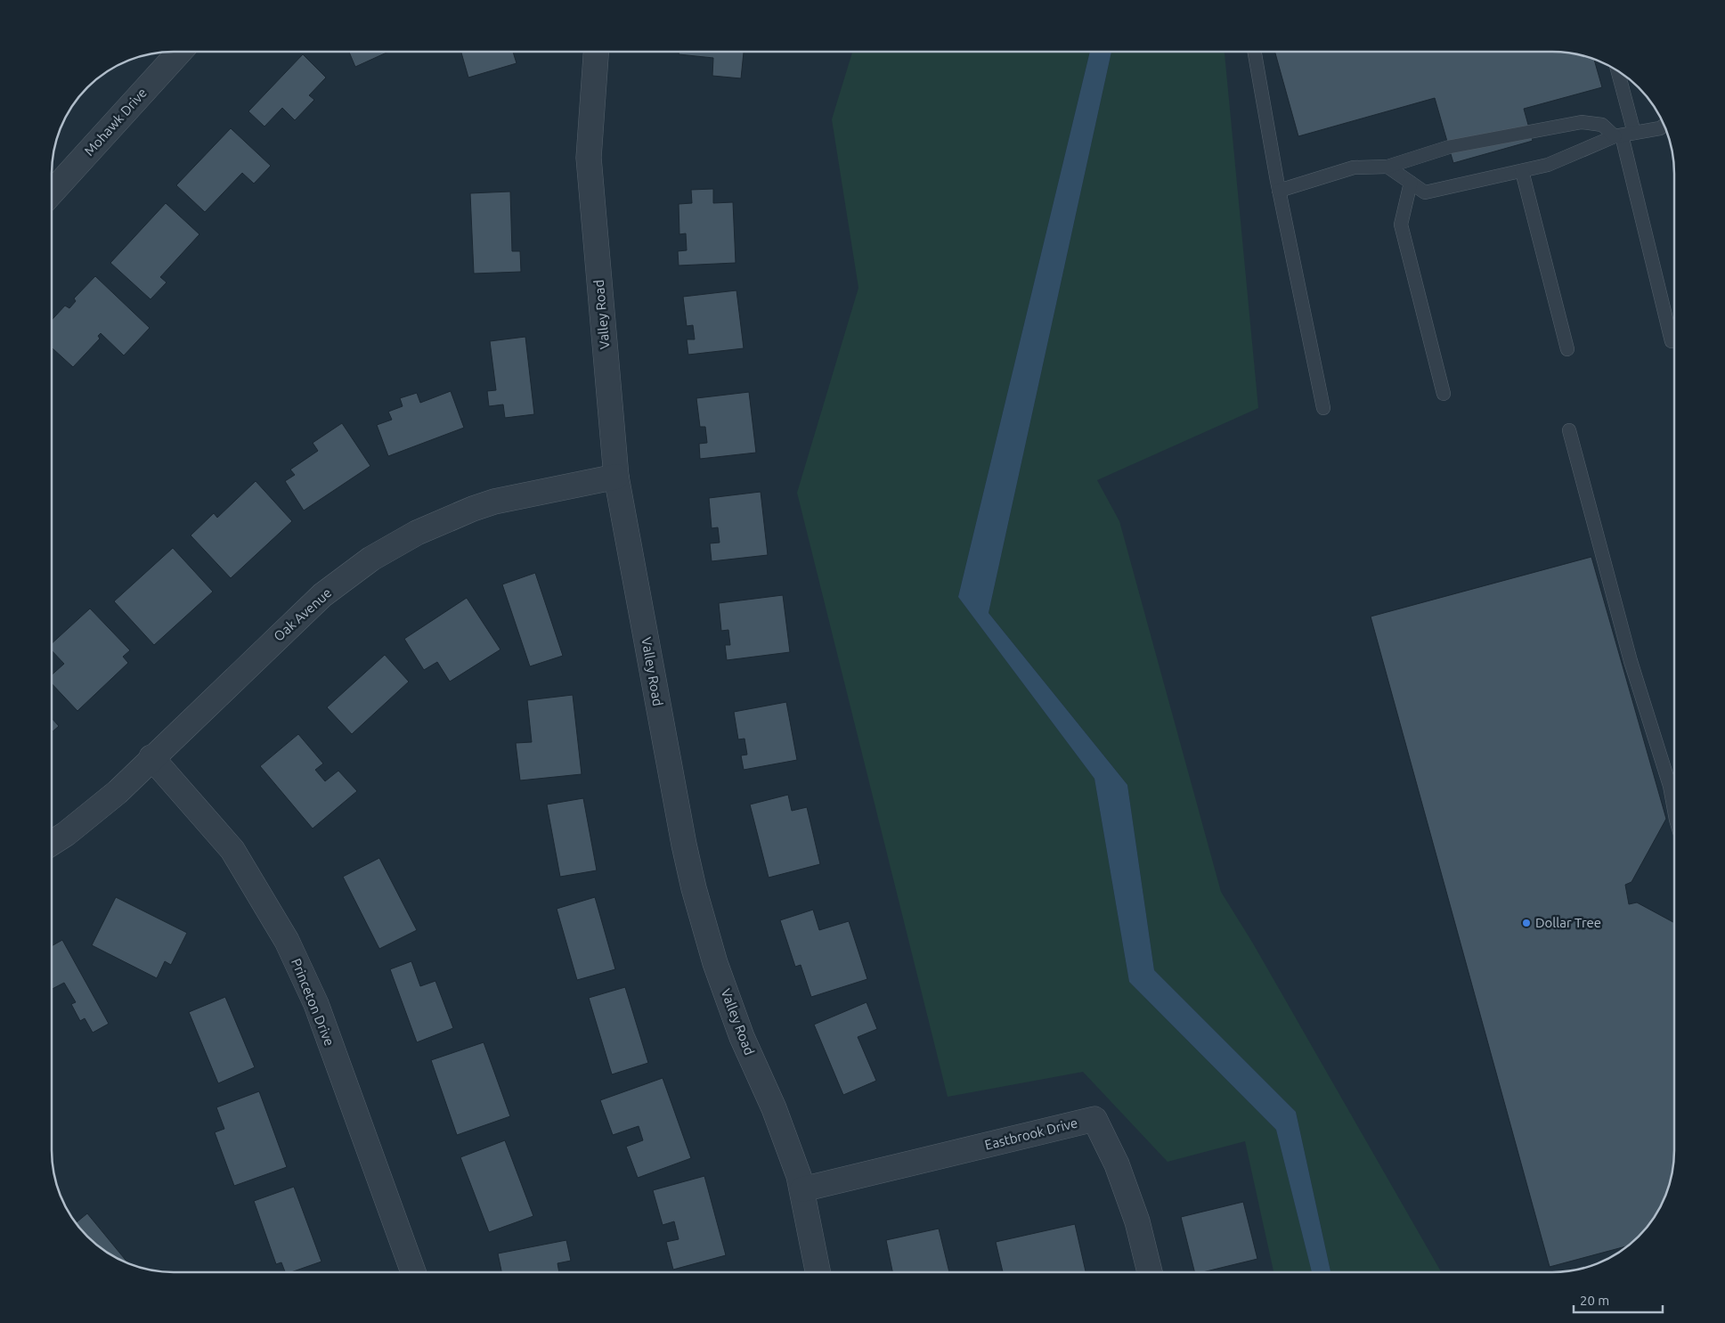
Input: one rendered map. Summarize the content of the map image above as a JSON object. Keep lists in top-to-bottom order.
{
  "streets": {
    "street": [
      "Mohawk Drive",
      "Valley Road",
      "Oak Avenue",
      "Princeton Drive",
      "Eastbrook Drive"
    ]
  },
  "crossings": [
    ["Valley Road", "Oak Avenue"],
    ["Valley Road", "Eastbrook Drive"],
    ["Oak Avenue", "Princeton Drive"]
  ],
  "places": ["Dollar Tree"],
  "scale_bar": "20 m"
}
